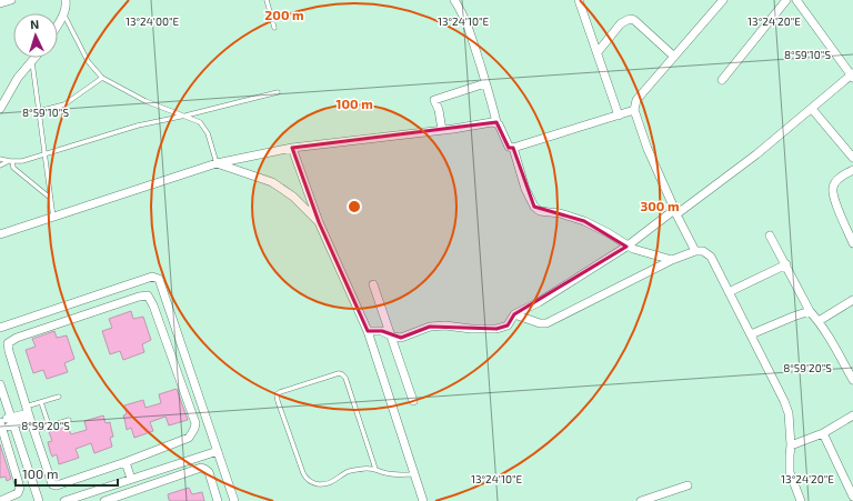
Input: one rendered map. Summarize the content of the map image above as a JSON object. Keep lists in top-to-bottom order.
{
  "scale_bar": "100 m",
  "north": "top",
  "coordinates": [
    "13°24'00\"E",
    "13°24'10\"E",
    "13°24'20\"E",
    "8°59'10\"S",
    "8°59'20\"S"
  ],
  "rings": ["200 m", "100 m", "300 m"]
}
